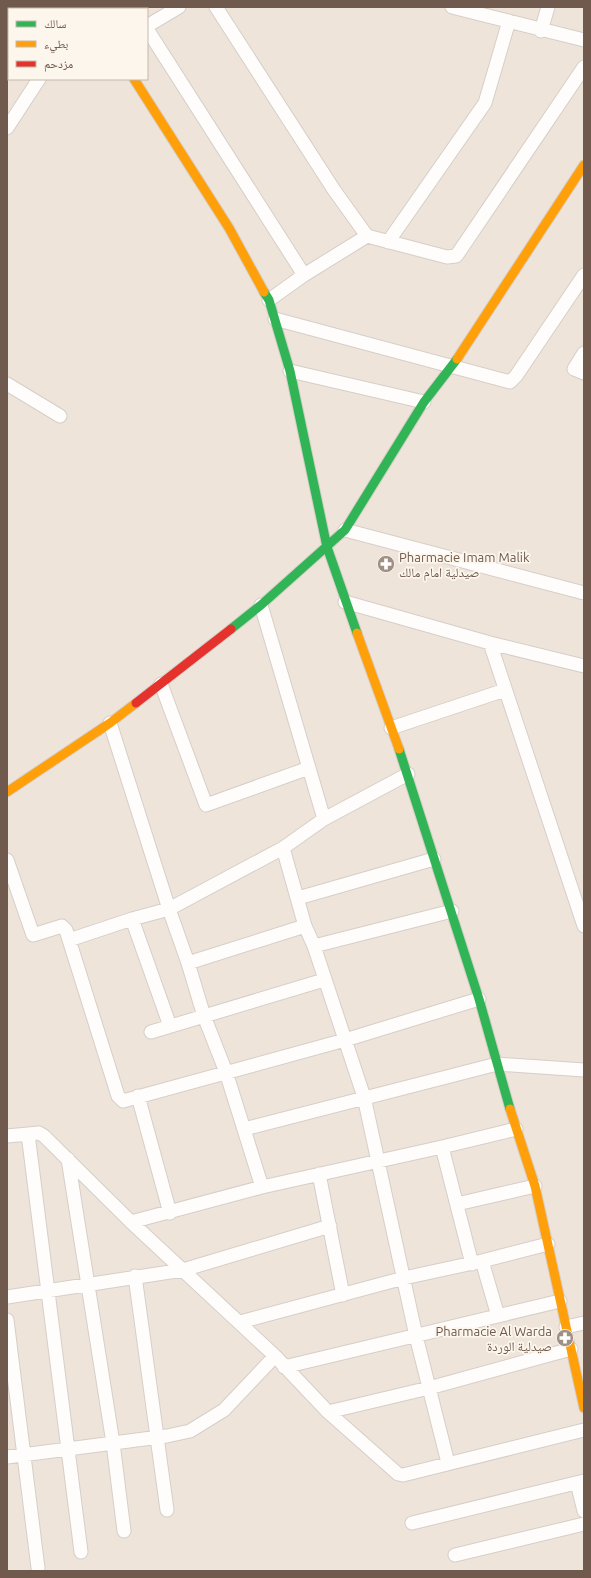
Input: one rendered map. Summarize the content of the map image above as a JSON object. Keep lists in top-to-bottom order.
{
  "places": {
    "pharmacy": ["Pharmacie Imam Malik صيدلية امام مالك", "Pharmacie Al Warda صيدلية الوردة"]
  },
  "legend": ["سالك", "بطيء", "مزدحم"]
}
